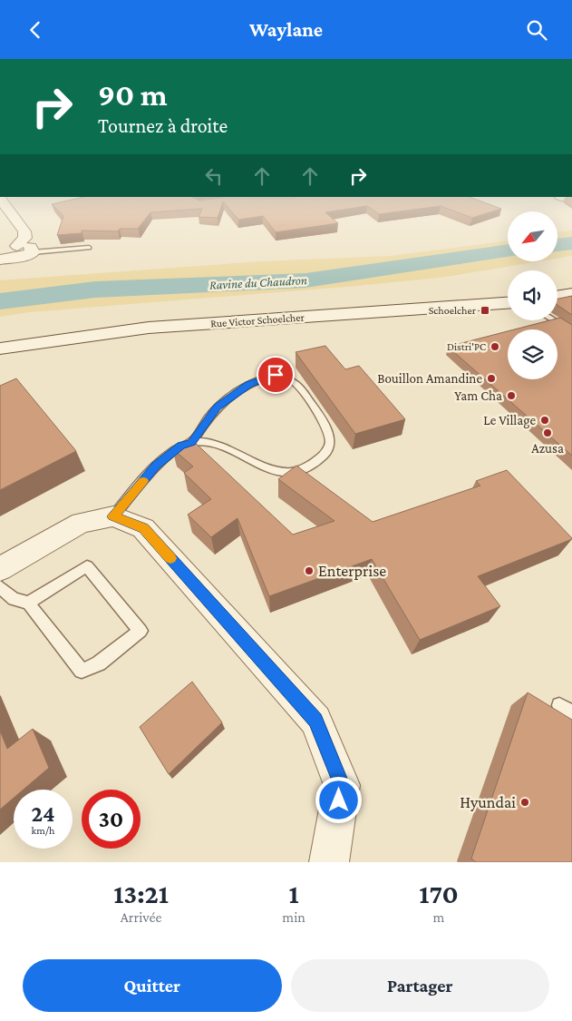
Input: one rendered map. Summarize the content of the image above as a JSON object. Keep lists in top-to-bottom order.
{
  "streets": {
    "main road": ["Rue Victor Schoelcher"]
  },
  "water": ["Ravine du Chaudron"],
  "places": {
    "transit": ["Schoelcher"],
    "other": [
      "Distri'PC",
      "Bouillon Amandine",
      "Yam Cha",
      "Le Village",
      "Azusa",
      "Enterprise",
      "Hyundai"
    ]
  },
  "north": "bottom left",
  "page": {
    "header": "Waylane",
    "turn": ["90 m", "Tournez à droite"],
    "speed": "24 km/h",
    "limit": "30",
    "eta": [
      "13:21",
      "Arrivée",
      "1",
      "min",
      "170",
      "m"
    ],
    "buttons": ["Quitter", "Partager"]
  }
}
